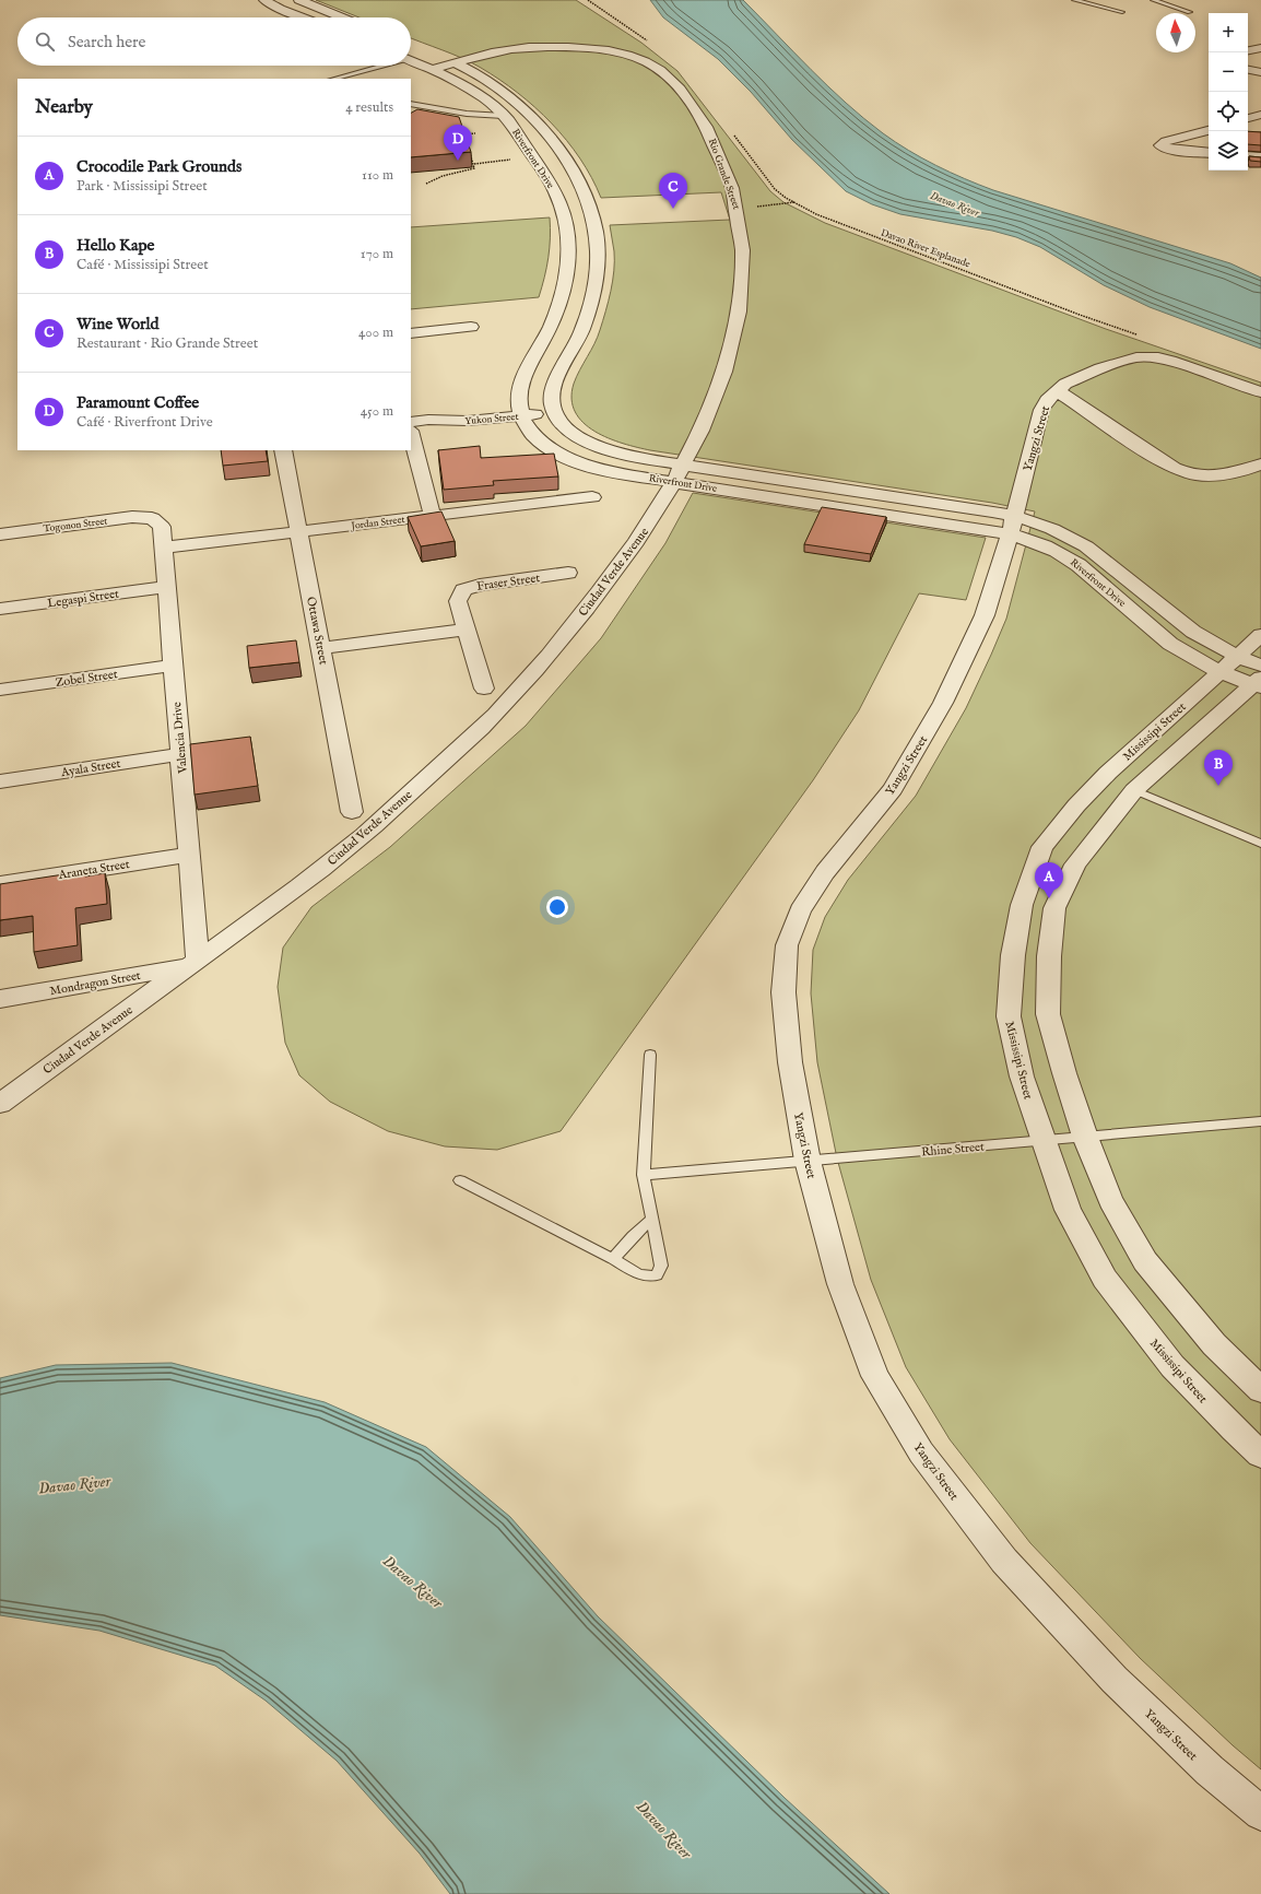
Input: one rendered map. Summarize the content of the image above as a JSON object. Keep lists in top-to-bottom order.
{
  "streets": {
    "street": [
      "Riverfront Drive",
      "Rio Grande Street",
      "Yukon Street",
      "Yangzi Street",
      "Jordan Street",
      "Togonon Street",
      "Ciudad Verde Avenue",
      "Fraser Street",
      "Legaspi Street",
      "Ottawa Street",
      "Zobel Street",
      "Mississipi Street",
      "Valencia Drive",
      "Ayala Street",
      "Araneta Street",
      "Mondragon Street"
    ],
    "lane": ["Rhine Street"],
    "path": ["Davao River Esplanade"]
  },
  "crossings": [
    ["Riverfront Drive", "Rio Grande Street"],
    ["Riverfront Drive", "Yukon Street"],
    ["Riverfront Drive", "Yangzi Street"],
    ["Riverfront Drive", "Ciudad Verde Avenue"],
    ["Riverfront Drive", "Mississipi Street"],
    ["Rio Grande Street", "Ciudad Verde Avenue"],
    ["Yangzi Street", "Rhine Street"],
    ["Jordan Street", "Ottawa Street"],
    ["Jordan Street", "Valencia Drive"],
    ["Togonon Street", "Valencia Drive"],
    ["Ciudad Verde Avenue", "Valencia Drive"],
    ["Ciudad Verde Avenue", "Mondragon Street"],
    ["Legaspi Street", "Valencia Drive"],
    ["Zobel Street", "Valencia Drive"],
    ["Mississipi Street", "Rhine Street"],
    ["Valencia Drive", "Ayala Street"],
    ["Valencia Drive", "Araneta Street"],
    ["Valencia Drive", "Mondragon Street"]
  ],
  "water": ["Davao River"],
  "north": "top",
  "page": {
    "map_buttons": ["+", "−"],
    "search": "Search here",
    "heading": ["Nearby", "4 results"],
    "pins": [
      "D",
      "C",
      "B",
      "A"
    ],
    "list": [
      {
        "mark": "A",
        "name": "Crocodile Park Grounds",
        "note": "Park · Mississipi Street",
        "value": "110 m"
      },
      {
        "mark": "B",
        "name": "Hello Kape",
        "note": "Café · Mississipi Street",
        "value": "170 m"
      },
      {
        "mark": "C",
        "name": "Wine World",
        "note": "Restaurant · Rio Grande Street",
        "value": "400 m"
      },
      {
        "mark": "D",
        "name": "Paramount Coffee",
        "note": "Café · Riverfront Drive",
        "value": "450 m"
      }
    ]
  }
}
